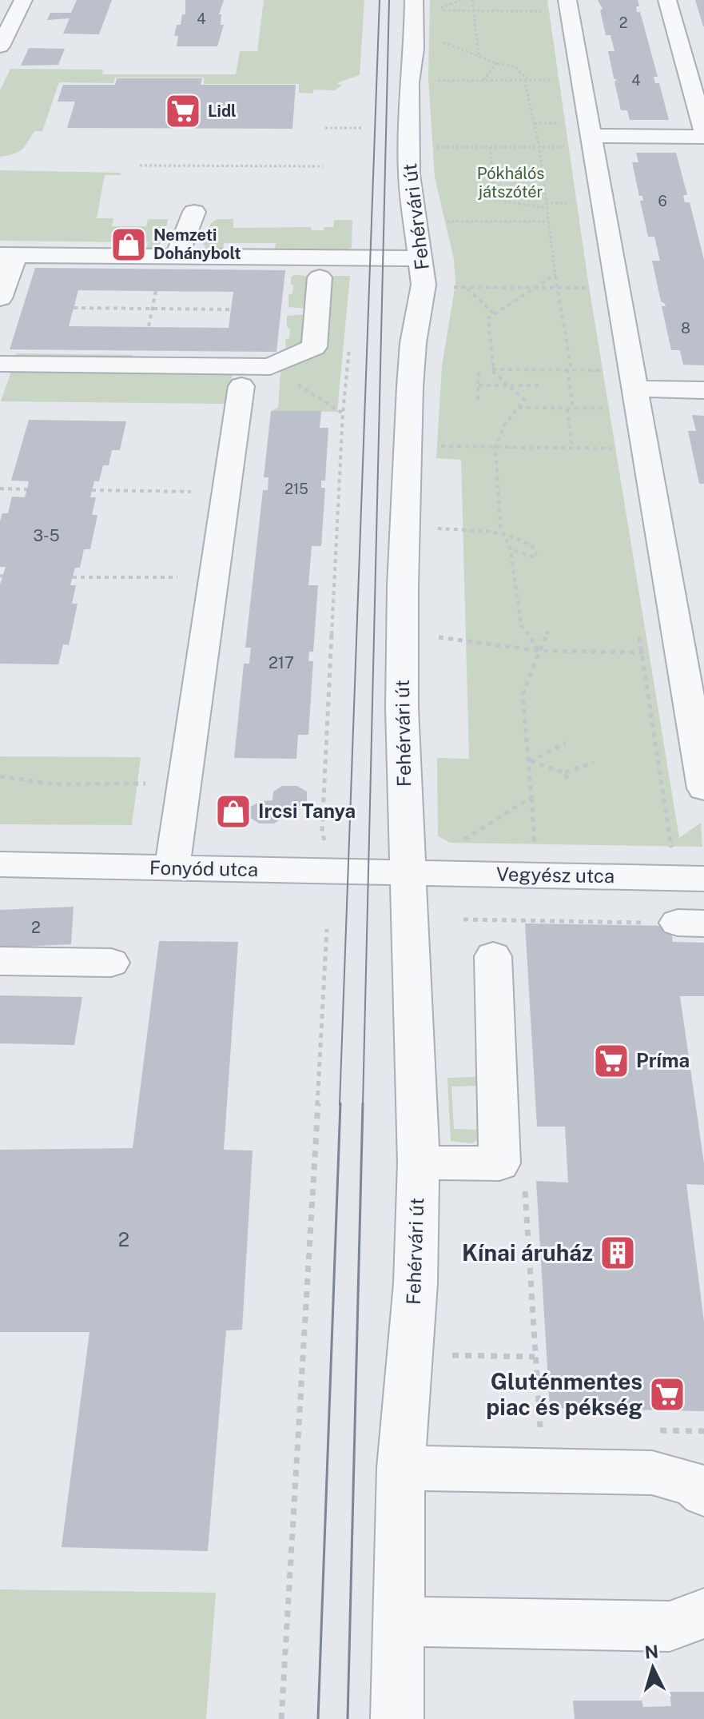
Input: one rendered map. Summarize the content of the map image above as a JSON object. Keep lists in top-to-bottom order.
{
  "streets": {
    "street": ["Fehérvári út", "Fonyód utca", "Vegyész utca"]
  },
  "crossings": [
    ["Fehérvári út", "Fonyód utca"],
    ["Fehérvári út", "Vegyész utca"],
    ["Fonyód utca", "Vegyész utca"]
  ],
  "parks": ["Pókhálós játszótér"],
  "places": {
    "supermarket": ["Lidl", "Príma", "Gluténmentes piac és pékség"],
    "shop": ["Nemzeti Dohánybolt", "Ircsi Tanya"],
    "building": ["Kínai áruház"]
  },
  "house_numbers": [
    "4",
    "2",
    "4",
    "6",
    "8",
    "215",
    "3-5",
    "217",
    "2",
    "2"
  ],
  "north": "top"
}
